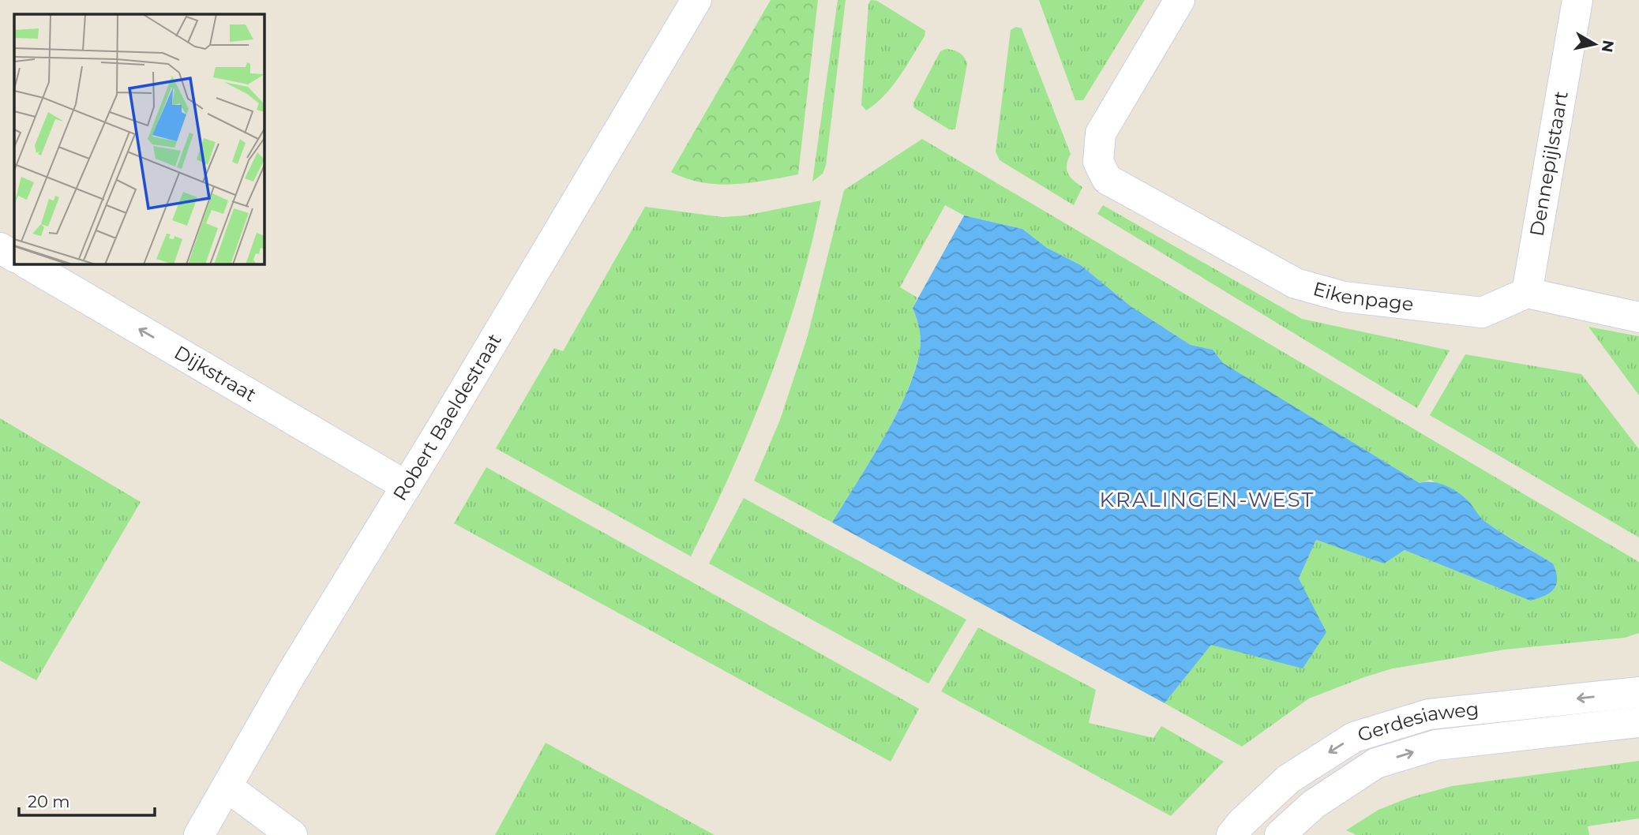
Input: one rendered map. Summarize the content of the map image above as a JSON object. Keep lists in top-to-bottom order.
{
  "streets": {
    "street": [
      "Dennepijlstaart",
      "Eikenpage",
      "Dijkstraat",
      "Robert Baeldestraat",
      "Gerdesiaweg"
    ]
  },
  "crossings": [
    ["Dennepijlstaart", "Eikenpage"],
    ["Dijkstraat", "Robert Baeldestraat"]
  ],
  "one_way": ["Dijkstraat"],
  "districts": ["KRALINGEN-WEST"],
  "scale_bar": "20 m",
  "north": "right"
}
